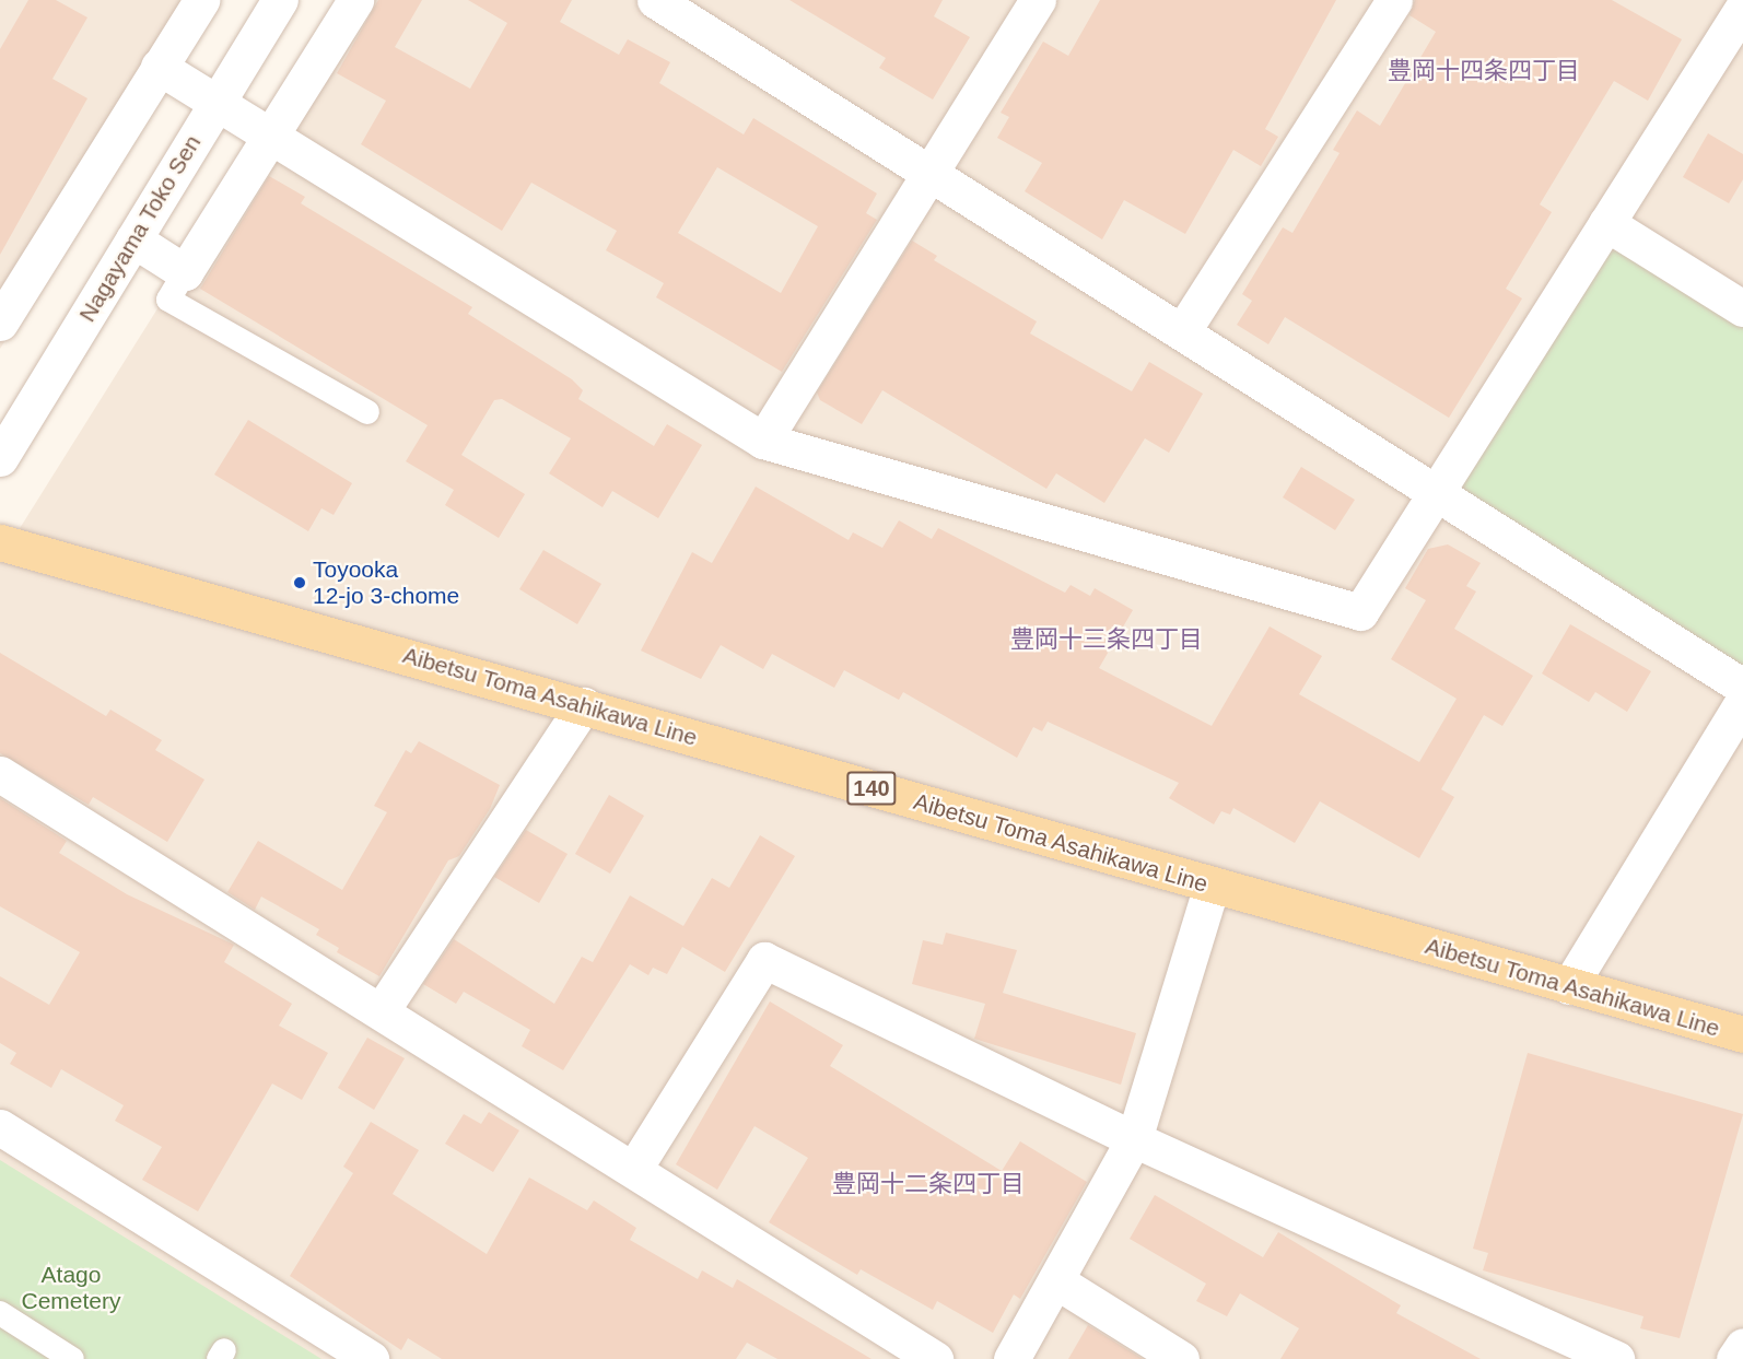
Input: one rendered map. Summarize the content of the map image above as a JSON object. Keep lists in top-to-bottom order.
{
  "streets": {
    "main road": ["Aibetsu Toma Asahikawa Line", "140"],
    "street": ["Nagayama Toko Sen"]
  },
  "districts": ["豊岡十四条四丁目", "豊岡十三条四丁目", "豊岡十二条四丁目"],
  "parks": ["Atago Cemetery"],
  "places": ["Toyooka 12-jo 3-chome"]
}
